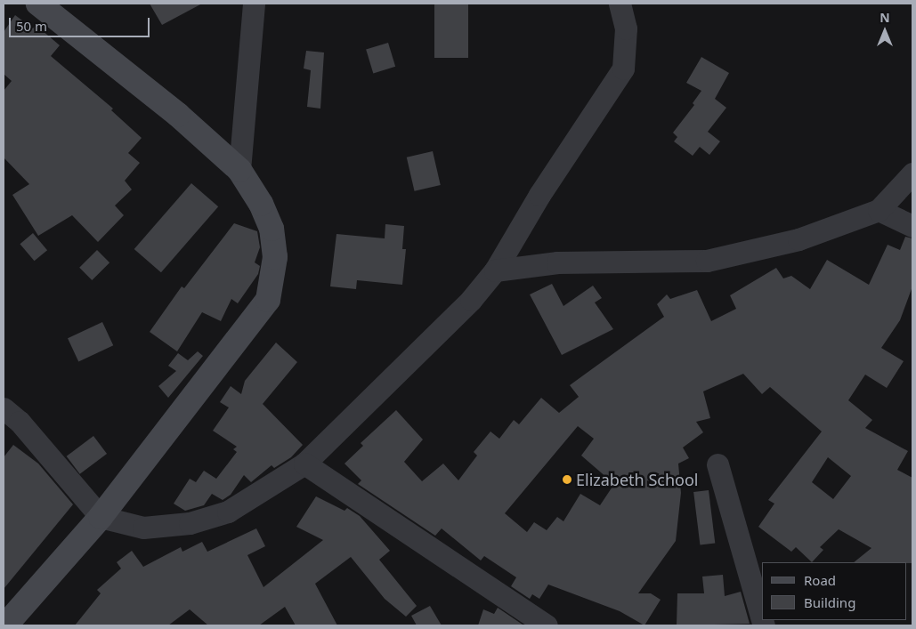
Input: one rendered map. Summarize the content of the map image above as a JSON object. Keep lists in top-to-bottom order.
{
  "places": ["Elizabeth School"],
  "legend": ["Road", "Building"],
  "scale_bar": "50 m",
  "north": "top"
}
